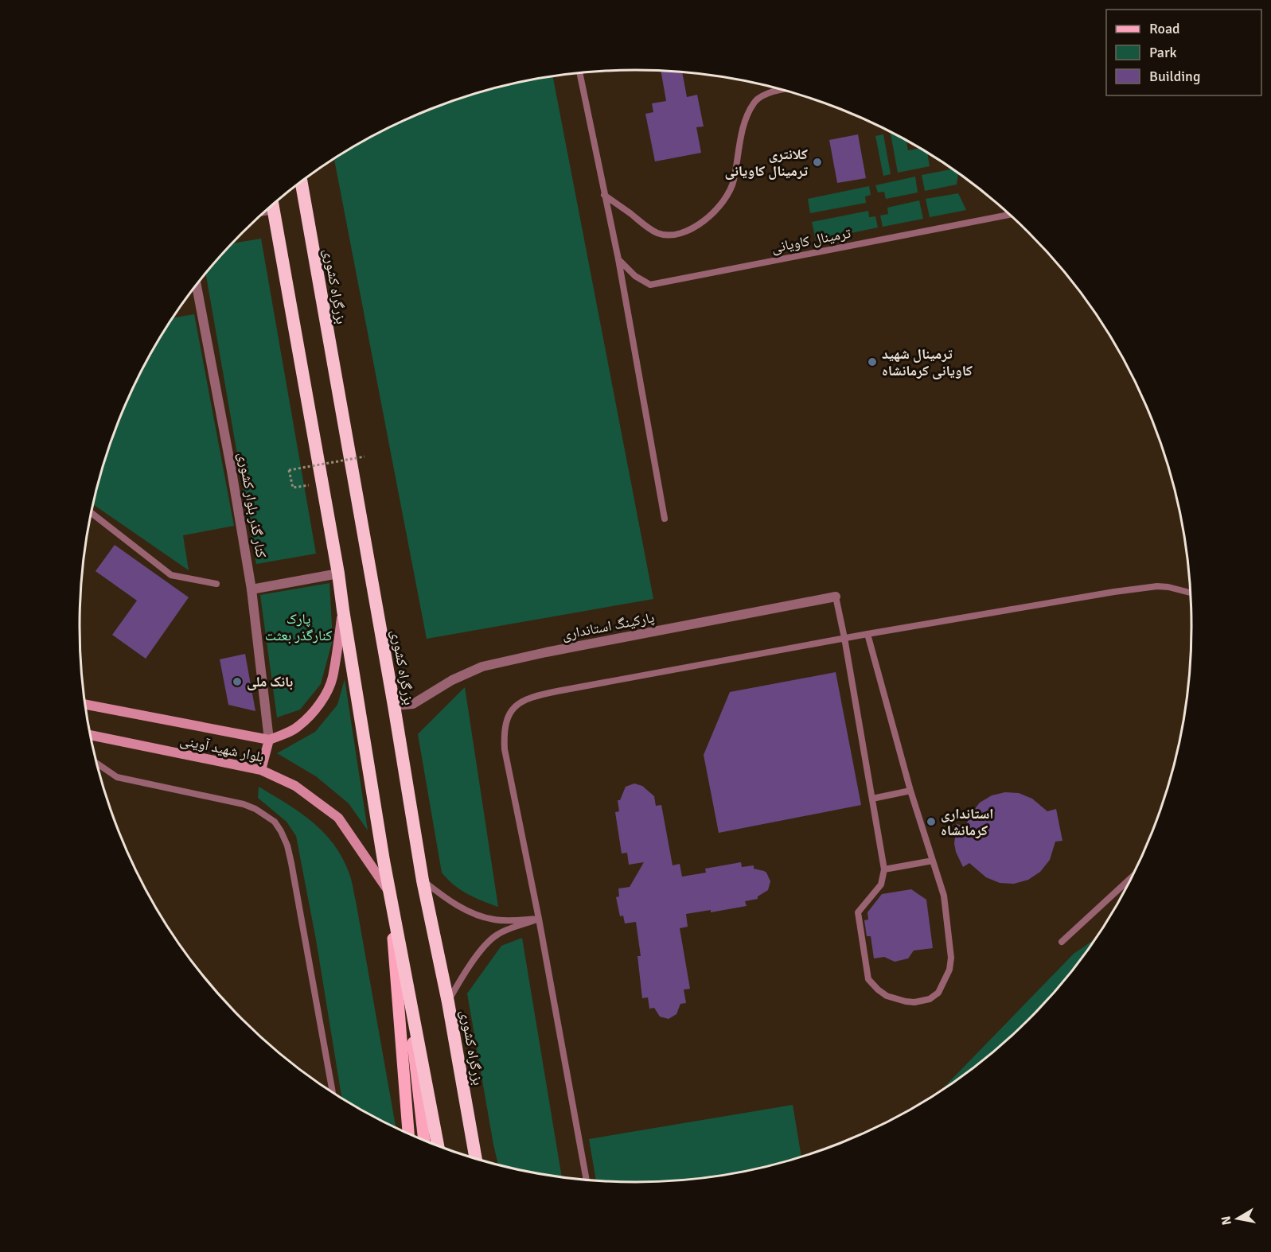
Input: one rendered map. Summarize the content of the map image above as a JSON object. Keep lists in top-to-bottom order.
{
  "streets": {
    "highway": ["بزرگراه کشوری"],
    "main road": ["بلوار شهید آوینی"],
    "street": ["کنار گذر بلوار کشوری", "پارکینگ استانداری"],
    "lane": ["ترمینال کاویانی"]
  },
  "crossings": [
    ["بزرگراه کشوری", "پارکینگ استانداری"],
    ["کنار گذر بلوار کشوری", "بلوار شهید آوینی"]
  ],
  "parks": ["پارک کنارگذر بعثت"],
  "places": [
    "کلانتری ترمینال کاویانی",
    "ترمینال شهید کاویانی کرمانشاه",
    "بانک ملی",
    "استانداری کرمانشاه"
  ],
  "legend": ["Road", "Park", "Building"],
  "north": "left"
}
